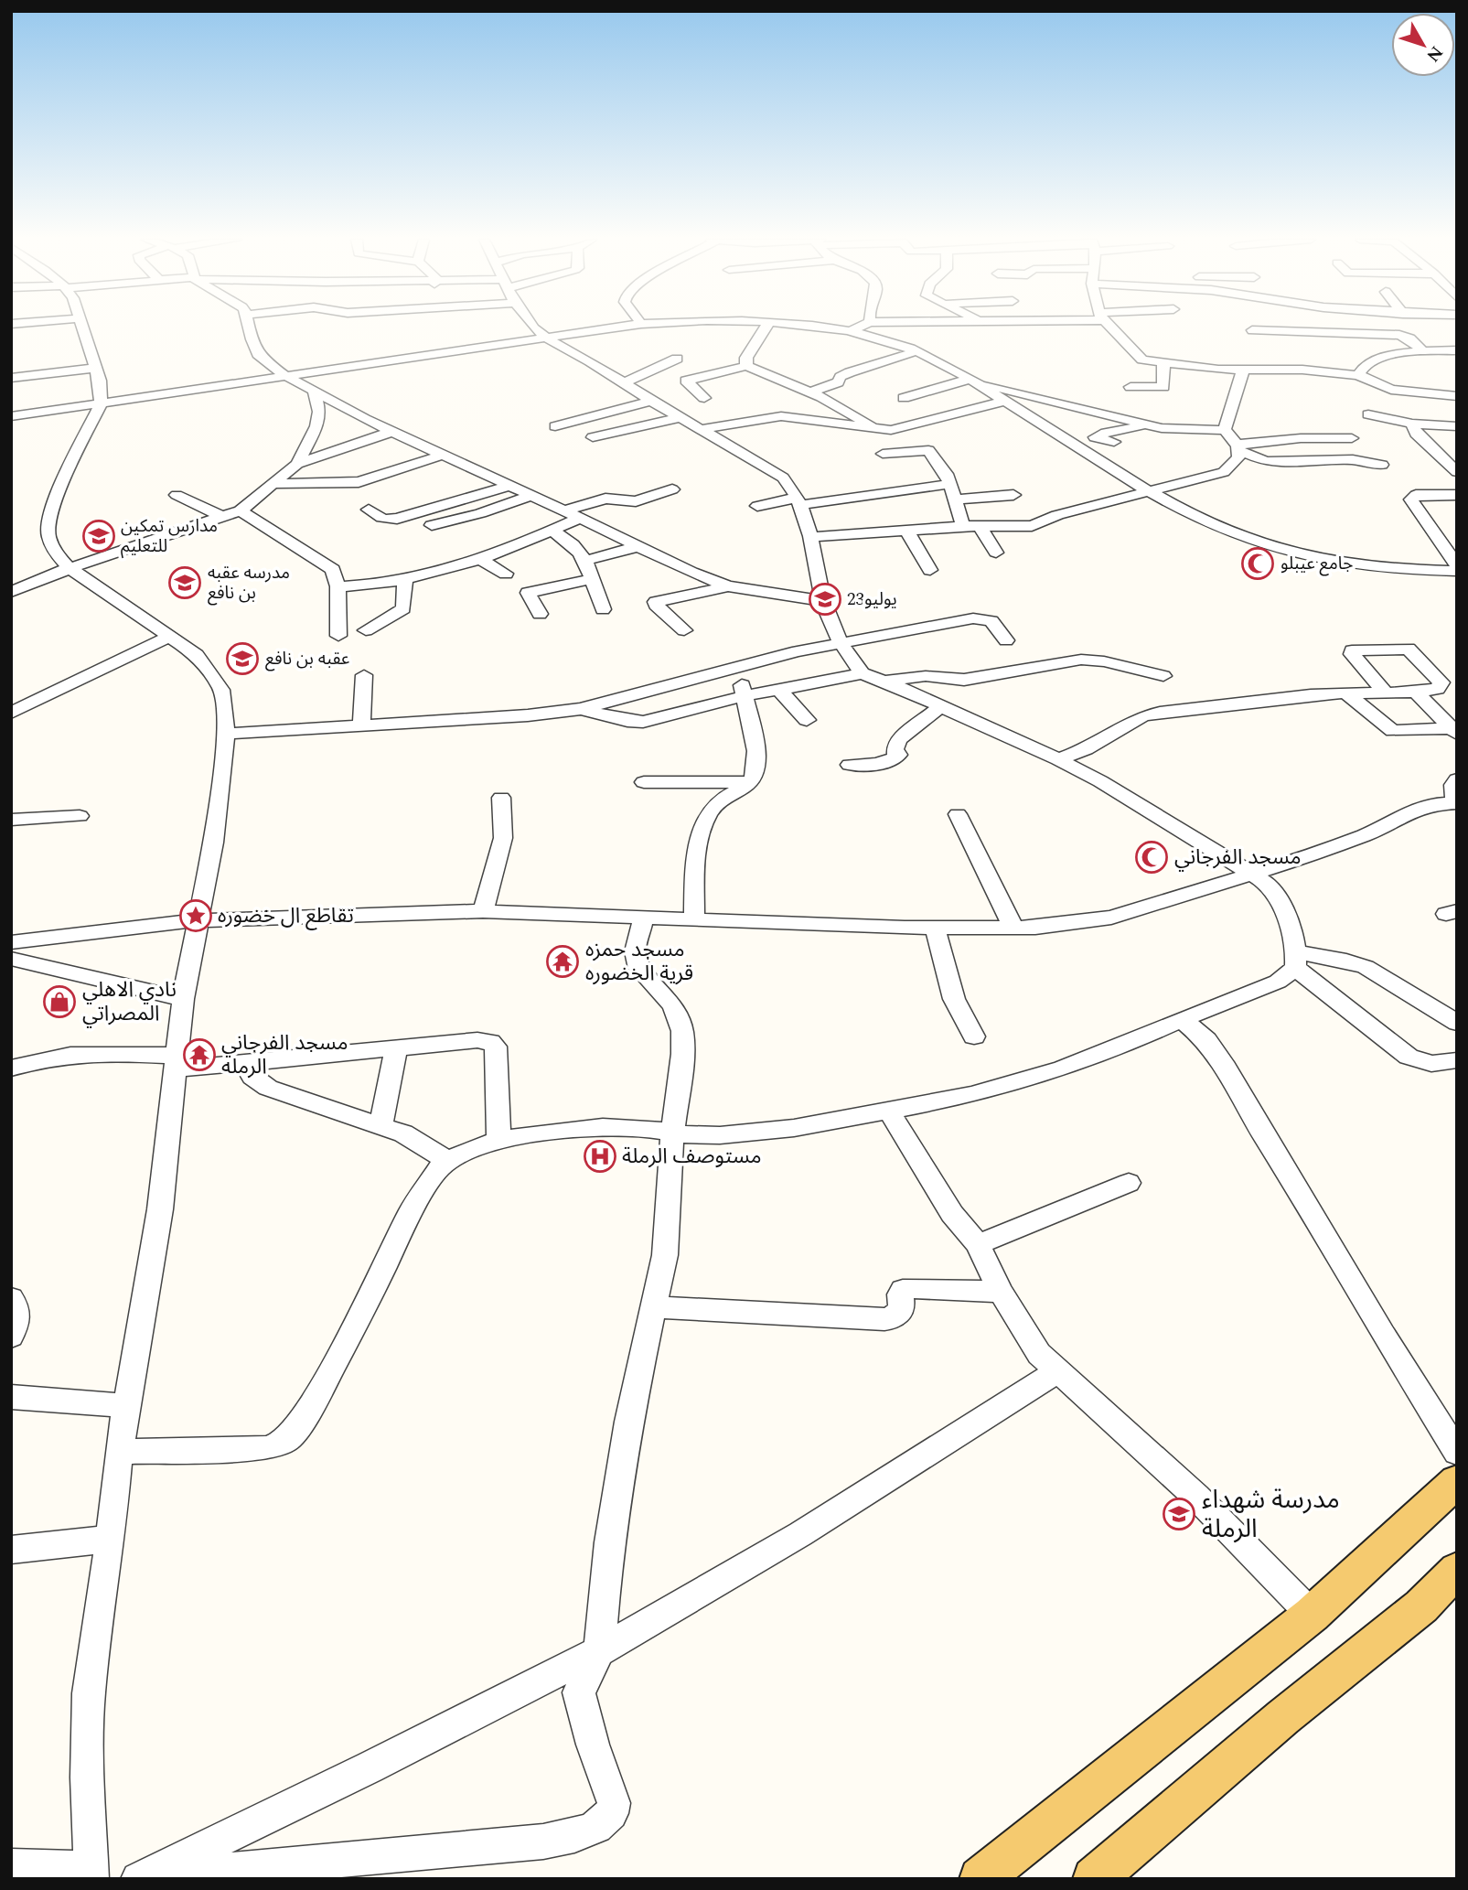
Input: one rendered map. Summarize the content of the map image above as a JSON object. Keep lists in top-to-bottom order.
{
  "places": {
    "school or university": [
      "مدارس تمكين للتعليم",
      "مدرسه عقبه بن نافع",
      "23يوليو",
      "عقبه بن نافع",
      "مدرسة شهداء الرملة"
    ],
    "mosque": ["جامع عيبلو", "مسجد الفرجاني"],
    "place": ["تقاطع ال خضوره"],
    "temple": ["مسجد حمزه قرية الخضوره", "مسجد الفرجاني الرمله"],
    "shop": ["نادي الاهلي المصراتي"],
    "hospital": ["مستوصف الرملة"]
  },
  "north": "bottom right"
}
